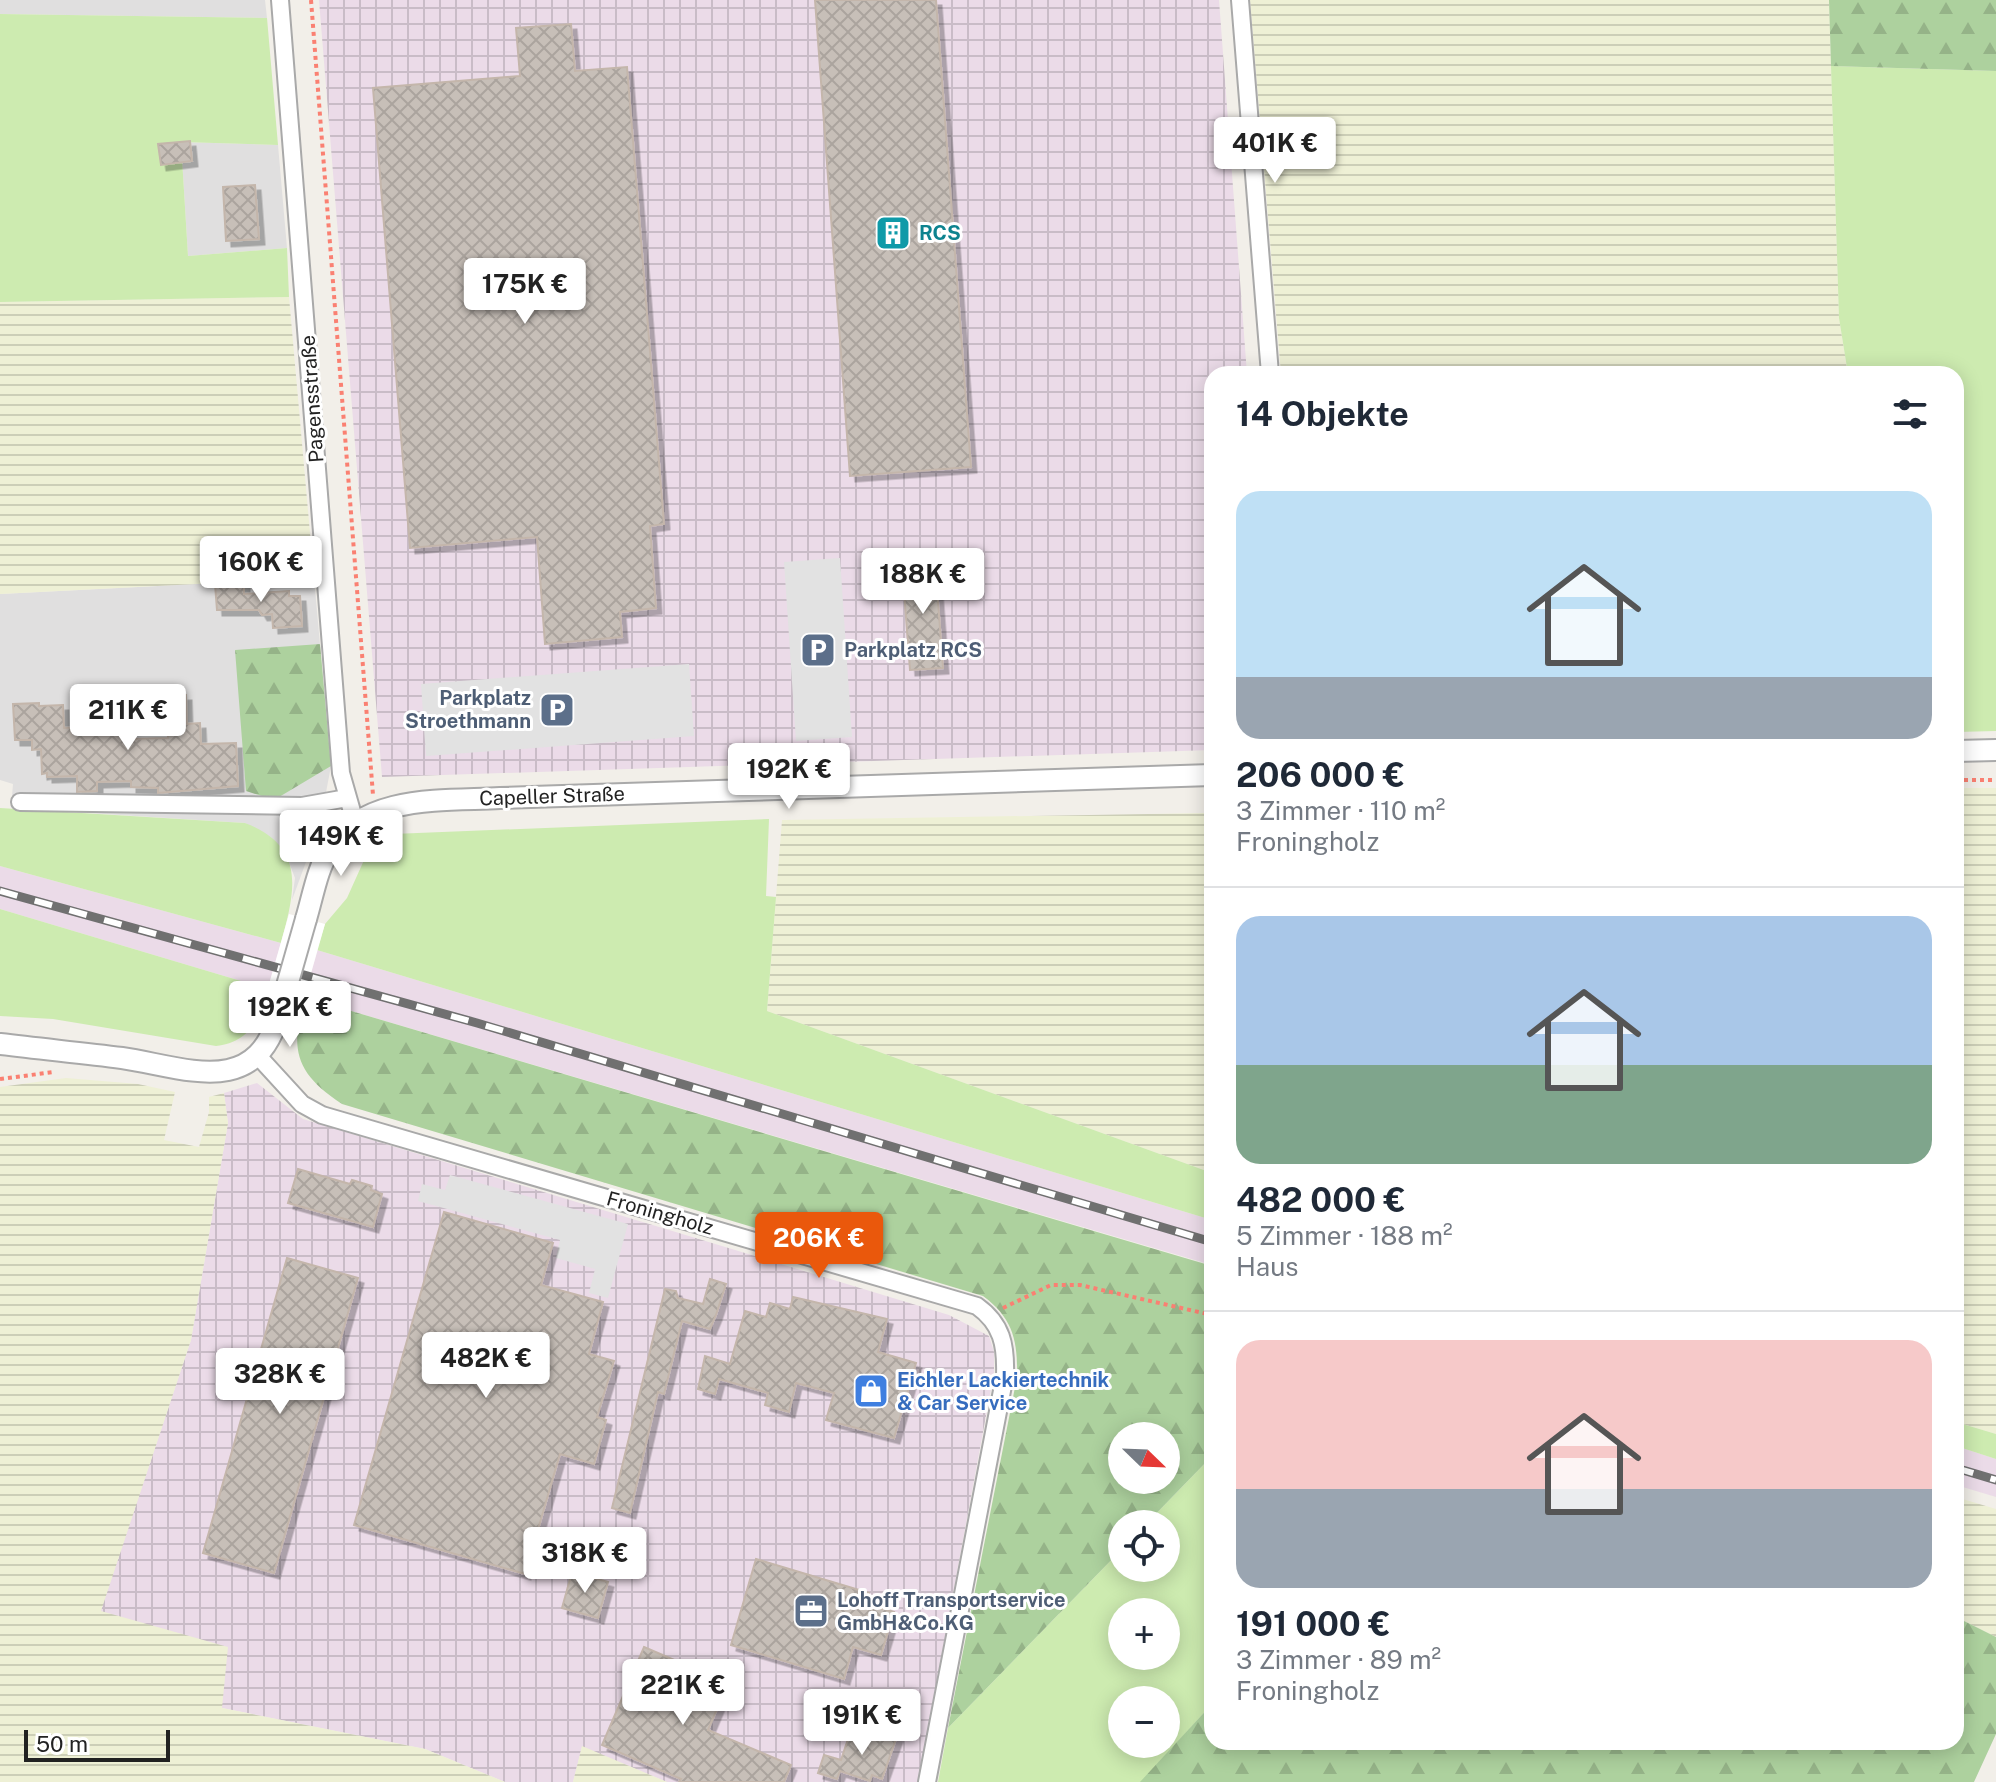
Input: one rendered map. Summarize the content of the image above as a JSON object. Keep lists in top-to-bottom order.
{
  "streets": {
    "street": ["Pagensstraße", "Capeller Straße", "Froningholz"]
  },
  "crossings": [
    ["Pagensstraße", "Capeller Straße"]
  ],
  "places": {
    "building": ["RCS"],
    "parking": ["Parkplatz RCS", "Parkplatz Stroethmann"],
    "shop": ["Eichler Lackiertechnik & Car Service"],
    "office": ["Lohoff Transportservice GmbH&Co.KG"]
  },
  "scale_bar": "50 m",
  "north": "bottom right",
  "page": {
    "price": [
      "401K €",
      "175K €",
      "160K €",
      "188K €",
      "211K €",
      "192K €",
      "149K €",
      "192K €",
      "206K €",
      "482K €",
      "328K €",
      "318K €",
      "221K €",
      "191K €"
    ],
    "heading": "14 Objekte",
    "list": [
      {
        "name": "206 000 €",
        "note": "3 Zimmer · 110 m² · Froningholz"
      },
      {
        "name": "482 000 €",
        "note": "5 Zimmer · 188 m² · Haus"
      },
      {
        "name": "191 000 €",
        "note": "3 Zimmer · 89 m² · Froningholz"
      }
    ],
    "map_buttons": ["+", "−"],
    "scale": "50 m"
  }
}
